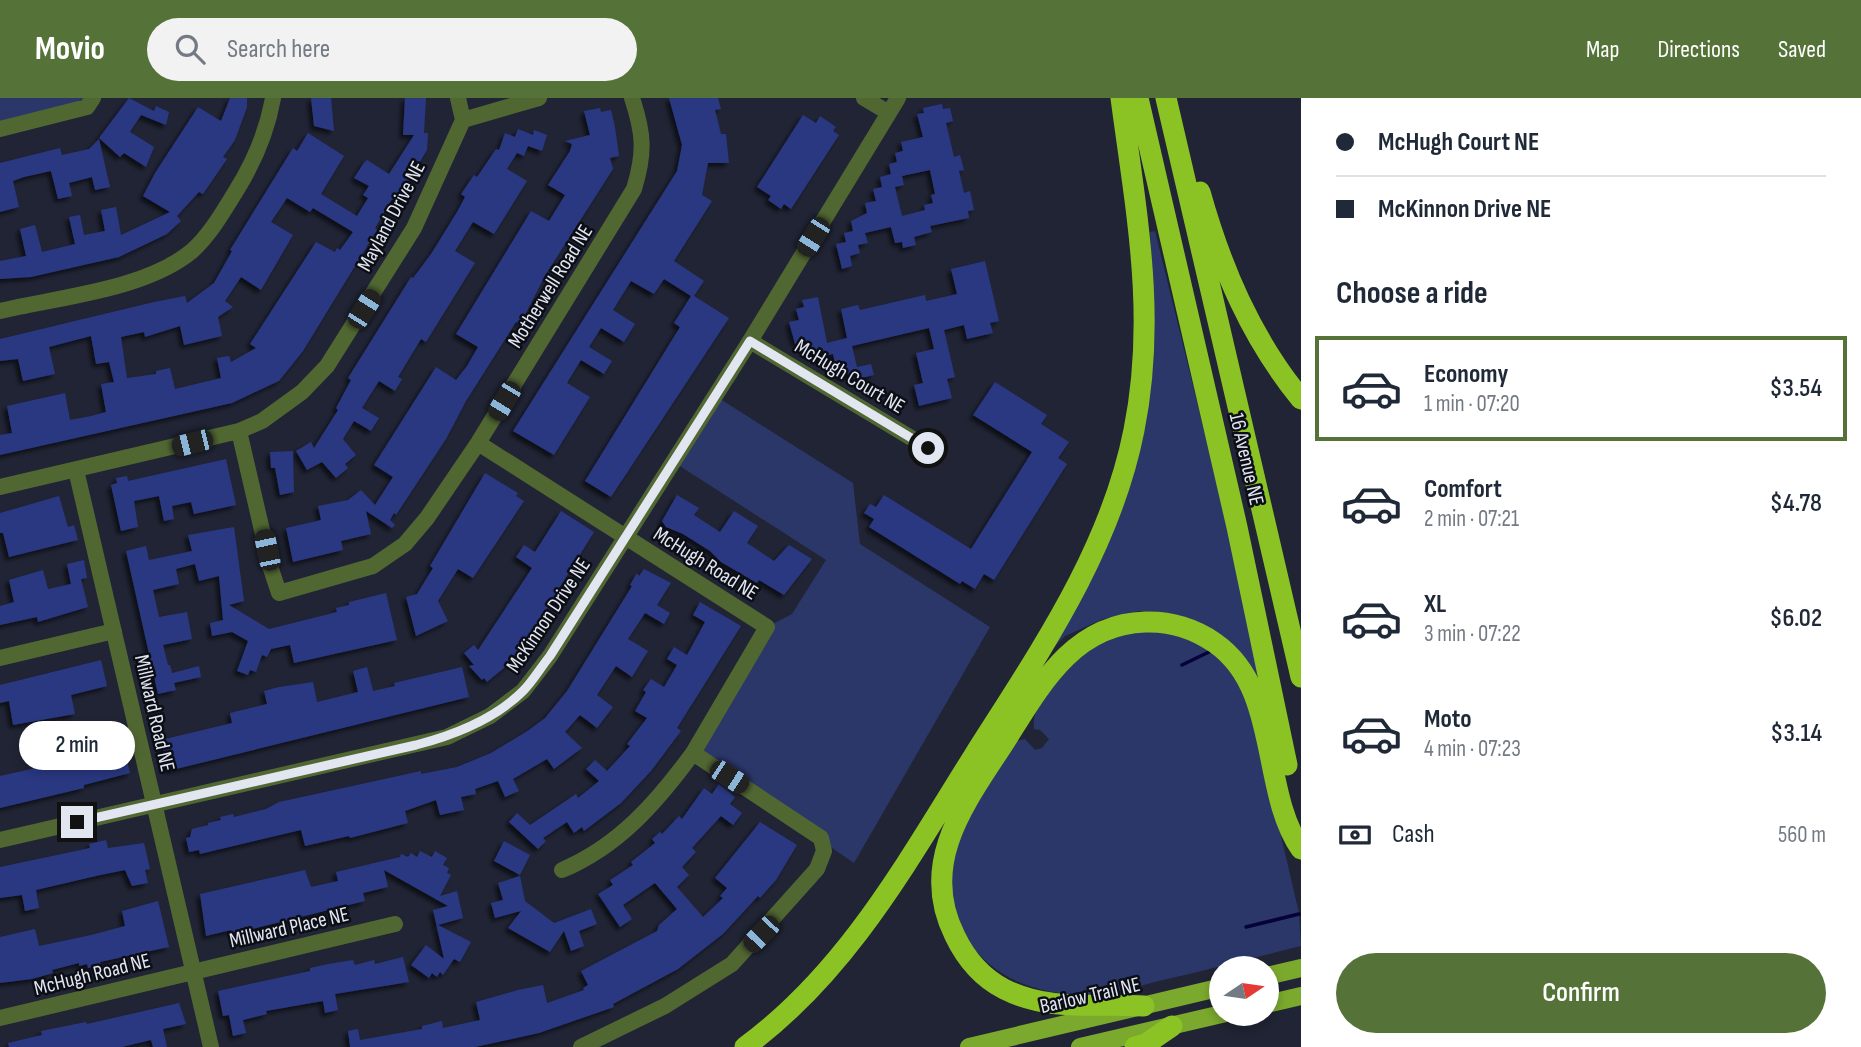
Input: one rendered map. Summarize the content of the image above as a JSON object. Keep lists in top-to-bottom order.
{
  "streets": {
    "highway": ["16 Avenue NE"],
    "main road": ["Barlow Trail NE"],
    "street": [
      "Mayland Drive NE",
      "Motherwell Road NE",
      "McHugh Court NE",
      "McHugh Road NE",
      "McKinnon Drive NE",
      "Millward Road NE",
      "Millward Place NE"
    ]
  },
  "crossings": [
    ["Mayland Drive NE", "Motherwell Road NE"],
    ["Mayland Drive NE", "Millward Road NE"],
    ["Motherwell Road NE", "McHugh Road NE"],
    ["McHugh Court NE", "McKinnon Drive NE"],
    ["McHugh Road NE", "McKinnon Drive NE"],
    ["McHugh Road NE", "Millward Road NE"],
    ["McHugh Road NE", "Millward Place NE"],
    ["McKinnon Drive NE", "Millward Road NE"],
    ["Millward Road NE", "Millward Place NE"]
  ],
  "north": "right",
  "page": {
    "header": "Movio",
    "search": "Search here",
    "nav": ["Map", "Directions", "Saved"],
    "banner": ["McHugh Court NE", "McKinnon Drive NE"],
    "heading": "Choose a ride",
    "list": [
      {
        "name": "Economy",
        "note": "1 min · 07:20",
        "value": "$3.54"
      },
      {
        "name": "Comfort",
        "note": "2 min · 07:21",
        "value": "$4.78"
      },
      {
        "name": "XL",
        "note": "3 min · 07:22",
        "value": "$6.02"
      },
      {
        "name": "Moto",
        "note": "4 min · 07:23",
        "value": "$3.14"
      }
    ],
    "bubble": "2 min",
    "pay": ["Cash", "560 m"],
    "buttons": "Confirm"
  }
}
